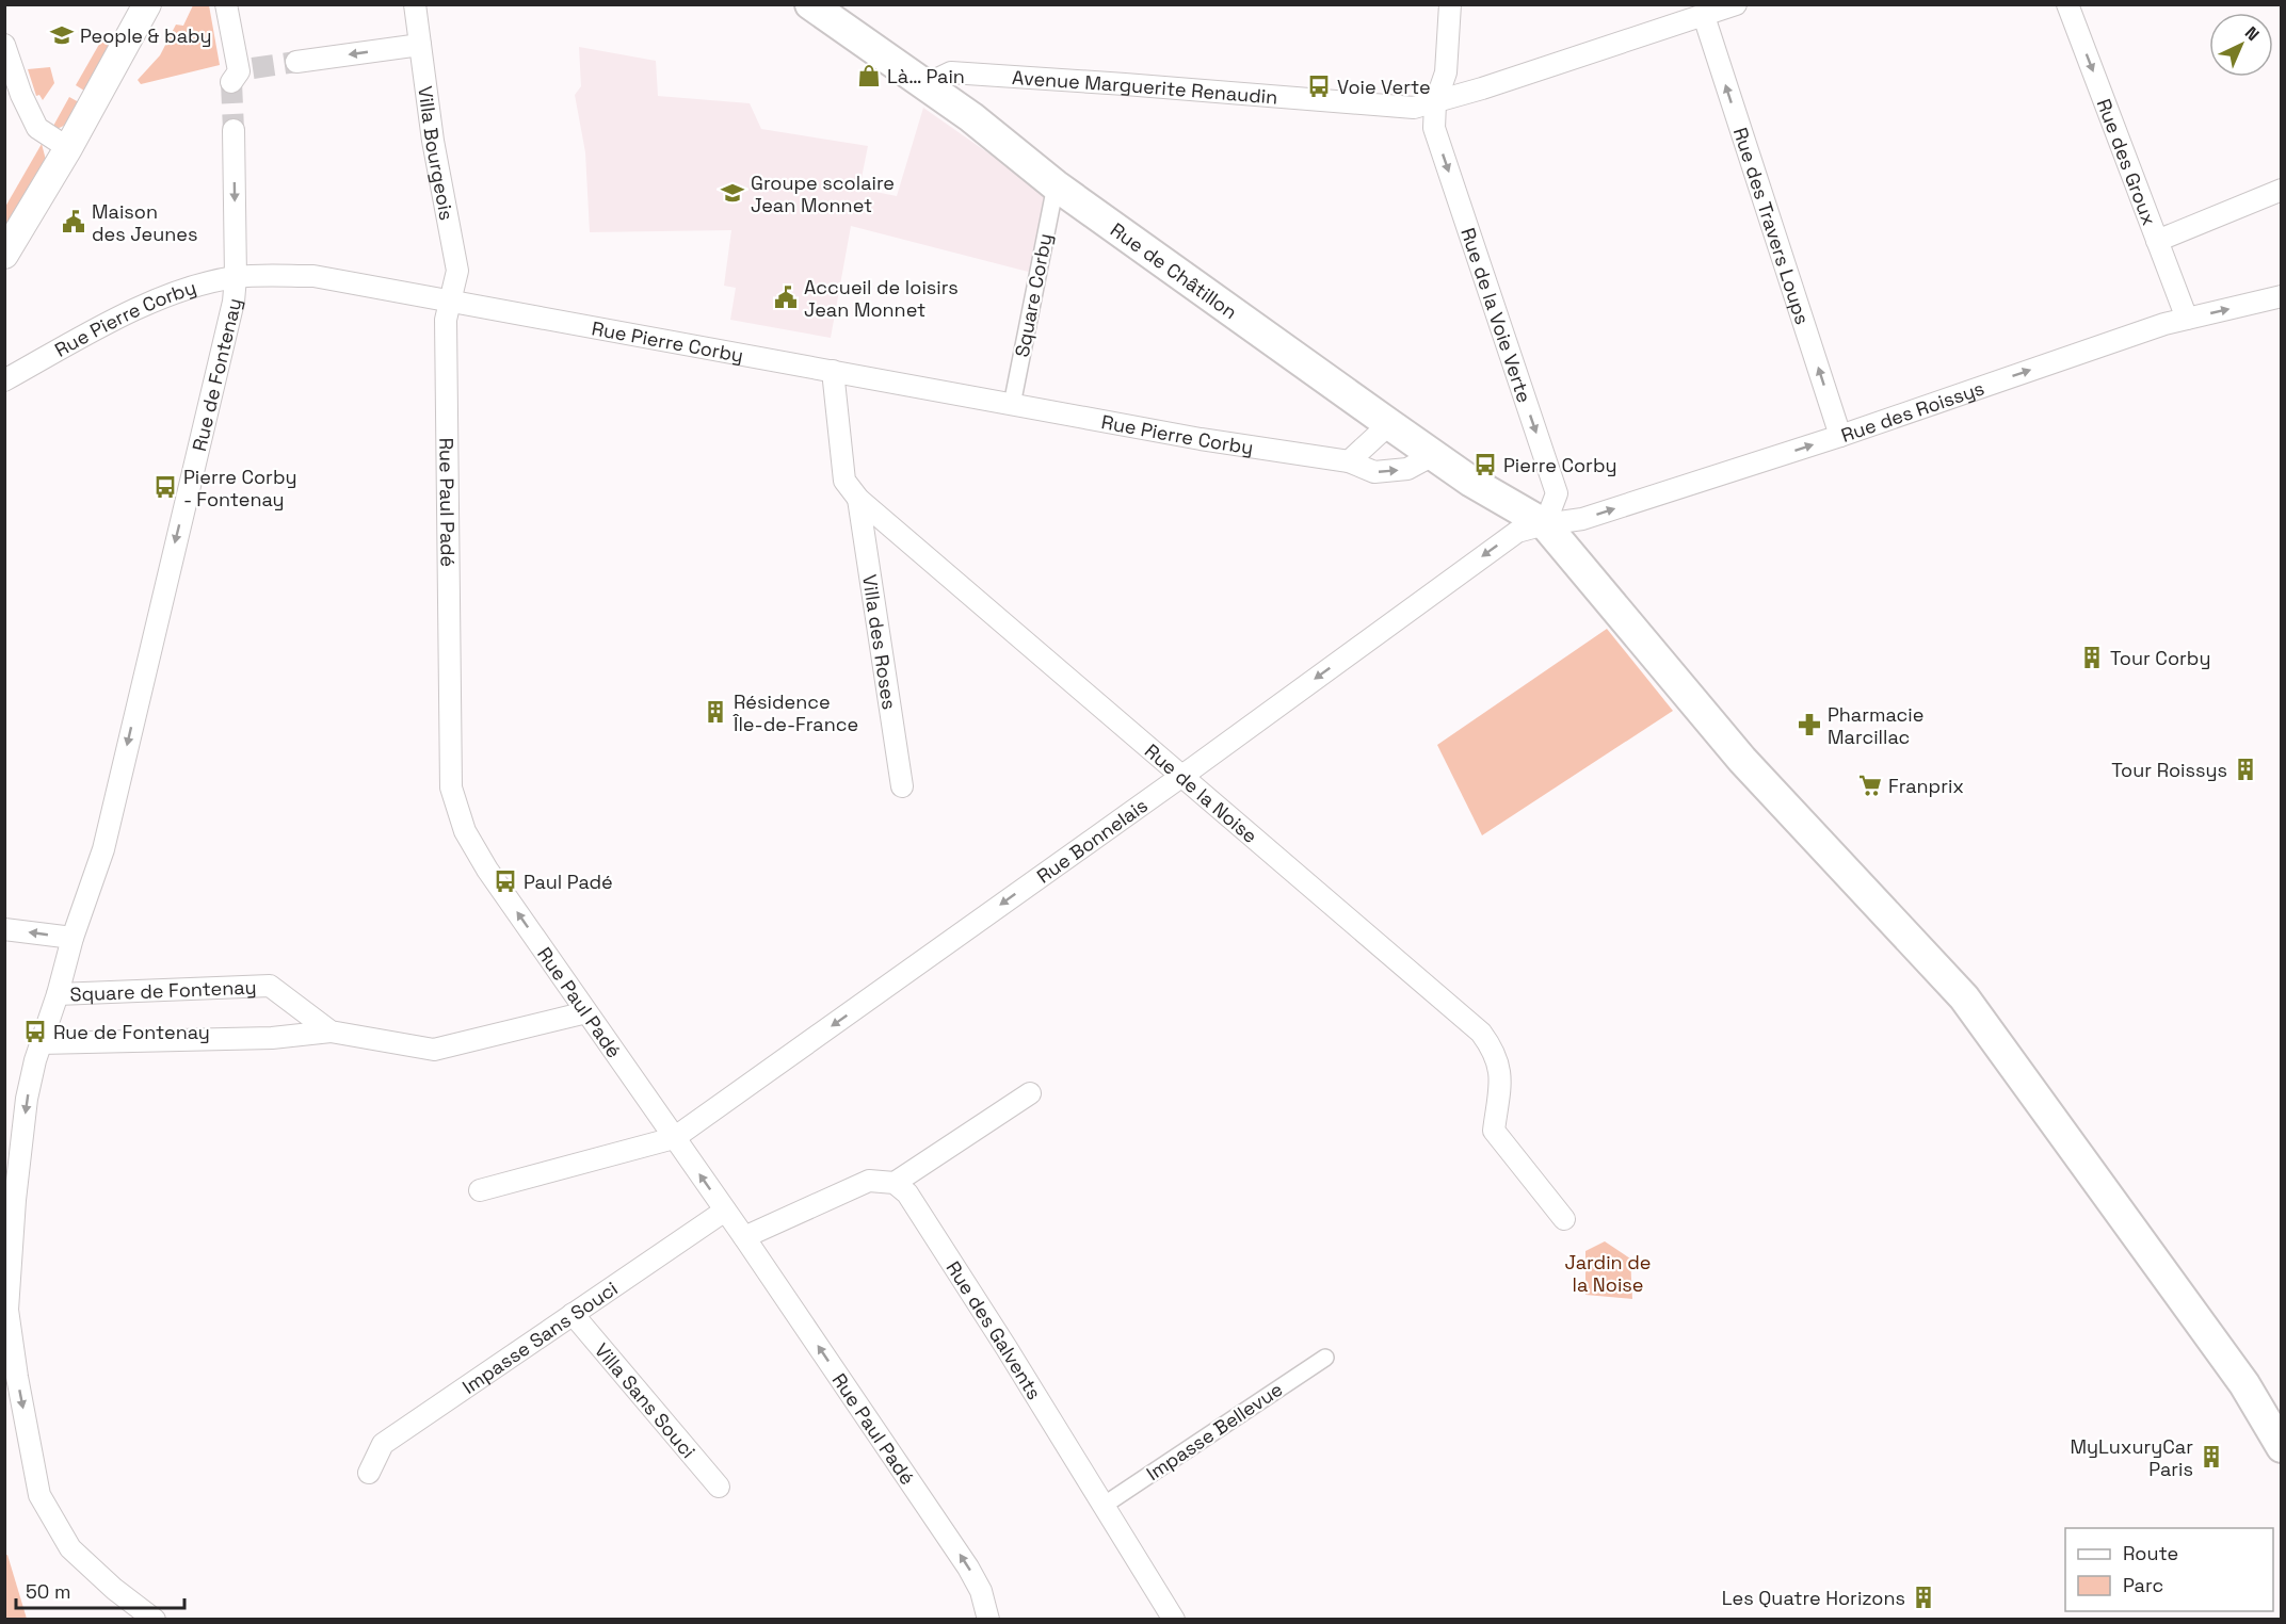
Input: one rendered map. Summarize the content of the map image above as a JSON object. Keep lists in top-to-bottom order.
{
  "streets": {
    "main road": ["Rue de Châtillon"],
    "street": [
      "Avenue Marguerite Renaudin",
      "Villa Bourgeois",
      "Rue des Groux",
      "Rue des Travers Loups",
      "Square Corby",
      "Rue de la Voie Verte",
      "Rue Pierre Corby",
      "Rue de Fontenay",
      "Rue des Roissys",
      "Rue Paul Padé",
      "Villa des Roses",
      "Rue de la Noise",
      "Rue Bonnelais",
      "Square de Fontenay",
      "Rue des Galvents",
      "Impasse Sans Souci",
      "Villa Sans Souci",
      "Impasse Bellevue"
    ]
  },
  "crossings": [
    ["Avenue Marguerite Renaudin", "Rue des Travers Loups"],
    ["Avenue Marguerite Renaudin", "Rue de Châtillon"],
    ["Avenue Marguerite Renaudin", "Rue de la Voie Verte"],
    ["Villa Bourgeois", "Rue Pierre Corby"],
    ["Villa Bourgeois", "Rue Paul Padé"],
    ["Rue des Groux", "Rue des Roissys"],
    ["Rue des Travers Loups", "Rue des Roissys"],
    ["Rue de Châtillon", "Square Corby"],
    ["Rue de Châtillon", "Rue de la Voie Verte"],
    ["Rue de Châtillon", "Rue Pierre Corby"],
    ["Rue de Châtillon", "Rue des Roissys"],
    ["Rue de Châtillon", "Rue Bonnelais"],
    ["Square Corby", "Rue Pierre Corby"],
    ["Rue de la Voie Verte", "Rue des Roissys"],
    ["Rue de la Voie Verte", "Rue Bonnelais"],
    ["Rue Pierre Corby", "Rue de Fontenay"],
    ["Rue Pierre Corby", "Rue Paul Padé"],
    ["Rue Pierre Corby", "Rue de la Noise"],
    ["Rue de Fontenay", "Square de Fontenay"],
    ["Rue des Roissys", "Rue Bonnelais"],
    ["Rue Paul Padé", "Rue Bonnelais"],
    ["Rue Paul Padé", "Square de Fontenay"],
    ["Rue Paul Padé", "Impasse Sans Souci"],
    ["Villa des Roses", "Rue de la Noise"],
    ["Rue de la Noise", "Rue Bonnelais"],
    ["Rue des Galvents", "Impasse Bellevue"],
    ["Impasse Sans Souci", "Villa Sans Souci"]
  ],
  "one_way": [
    "Rue des Groux",
    "Rue des Travers Loups",
    "Rue de la Voie Verte",
    "Rue de Fontenay",
    "Rue des Roissys",
    "Rue Paul Padé"
  ],
  "parks": ["Jardin de la Noise"],
  "places": {
    "school or university": ["People & baby", "Groupe scolaire Jean Monnet"],
    "shop": ["Là… Pain"],
    "bus stop": [
      "Voie Verte",
      "Pierre Corby",
      "Pierre Corby - Fontenay",
      "Paul Padé",
      "Rue de Fontenay"
    ],
    "public building": ["Maison des Jeunes", "Accueil de loisirs Jean Monnet"],
    "building": [
      "Tour Corby",
      "Résidence Île-de-France",
      "Tour Roissys",
      "MyLuxuryCar Paris",
      "Les Quatre Horizons"
    ],
    "pharmacy": ["Pharmacie Marcillac"],
    "supermarket": ["Franprix"]
  },
  "legend": ["Route", "Parc"],
  "scale_bar": "50 m",
  "north": "top right"
}
